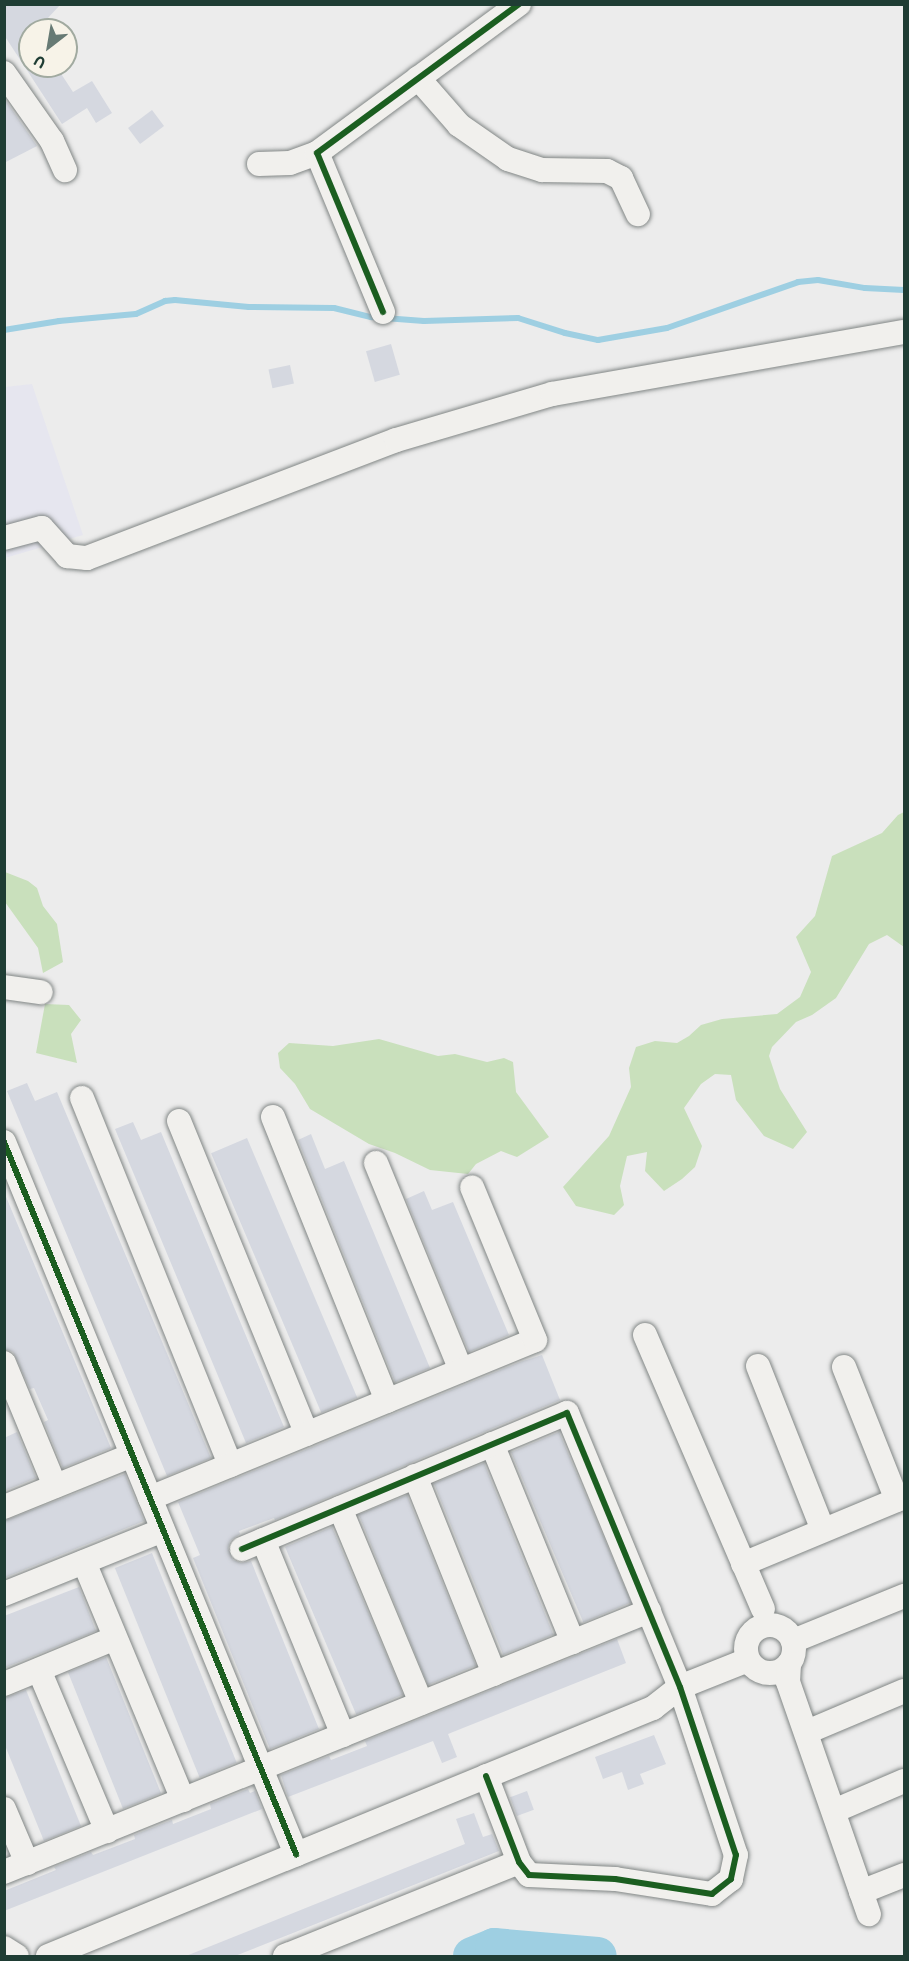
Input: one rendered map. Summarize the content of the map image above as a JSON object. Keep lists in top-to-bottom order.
{
  "north": "bottom left"
}
